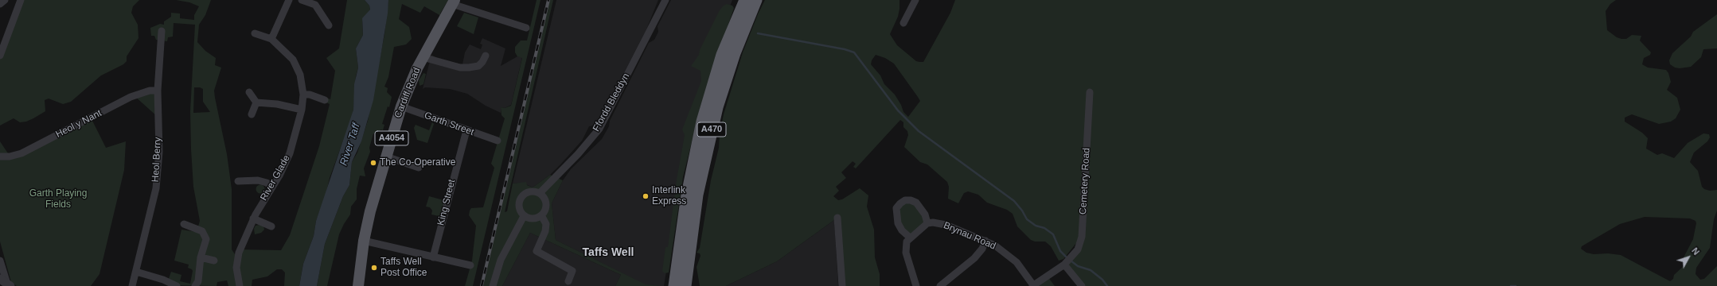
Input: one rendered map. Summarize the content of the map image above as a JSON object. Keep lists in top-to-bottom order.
{
  "streets": {
    "highway": ["A470"],
    "main road": ["Cardiff Road", "A4054"],
    "street": [
      "Ffordd Bleddyn",
      "Heol y Nant",
      "Garth Street",
      "Heol Berry",
      "River Glade",
      "Cemetery Road",
      "King Street",
      "Brynau Road"
    ]
  },
  "crossings": [
    ["Cardiff Road", "Garth Street"],
    ["Heol y Nant", "Heol Berry"],
    ["Garth Street", "King Street"],
    ["Cemetery Road", "Brynau Road"]
  ],
  "districts": ["Taffs Well"],
  "water": ["River Taff"],
  "parks": ["Garth Playing Fields"],
  "places": ["The Co-Operative", "Interlink Express", "Taffs Well Post Office"],
  "north": "top right"
}
